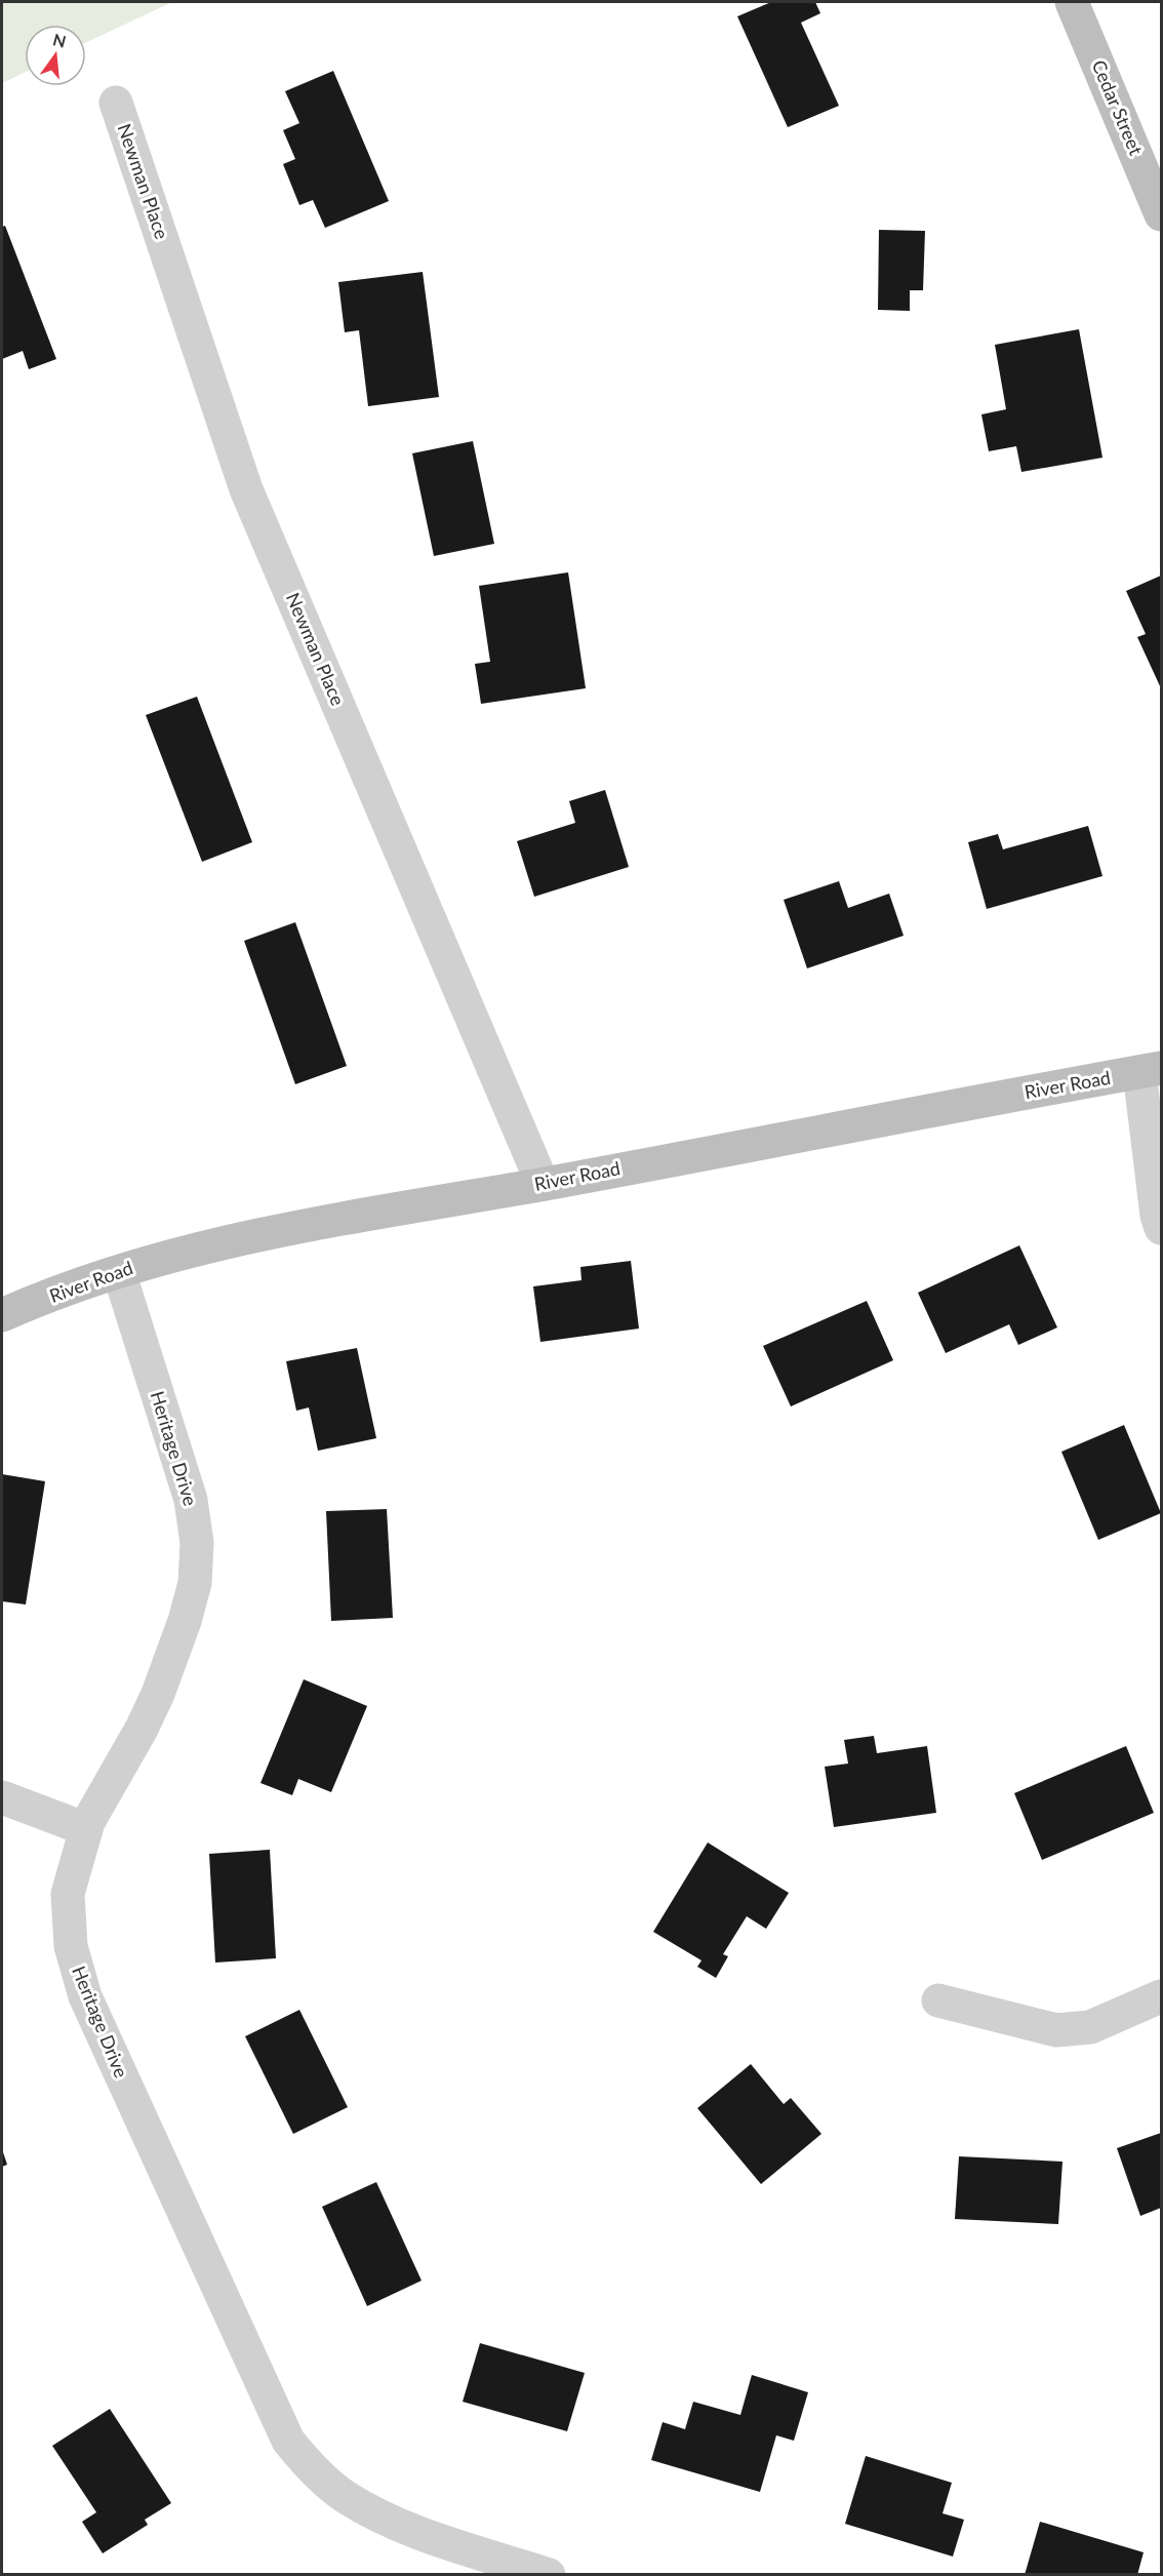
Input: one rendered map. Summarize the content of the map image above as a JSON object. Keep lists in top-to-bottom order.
{
  "streets": {
    "street": [
      "Cedar Street",
      "Newman Place",
      "River Road",
      "Heritage Drive"
    ]
  },
  "crossings": [
    ["Newman Place", "River Road"],
    ["River Road", "Heritage Drive"]
  ],
  "north": "top"
}
